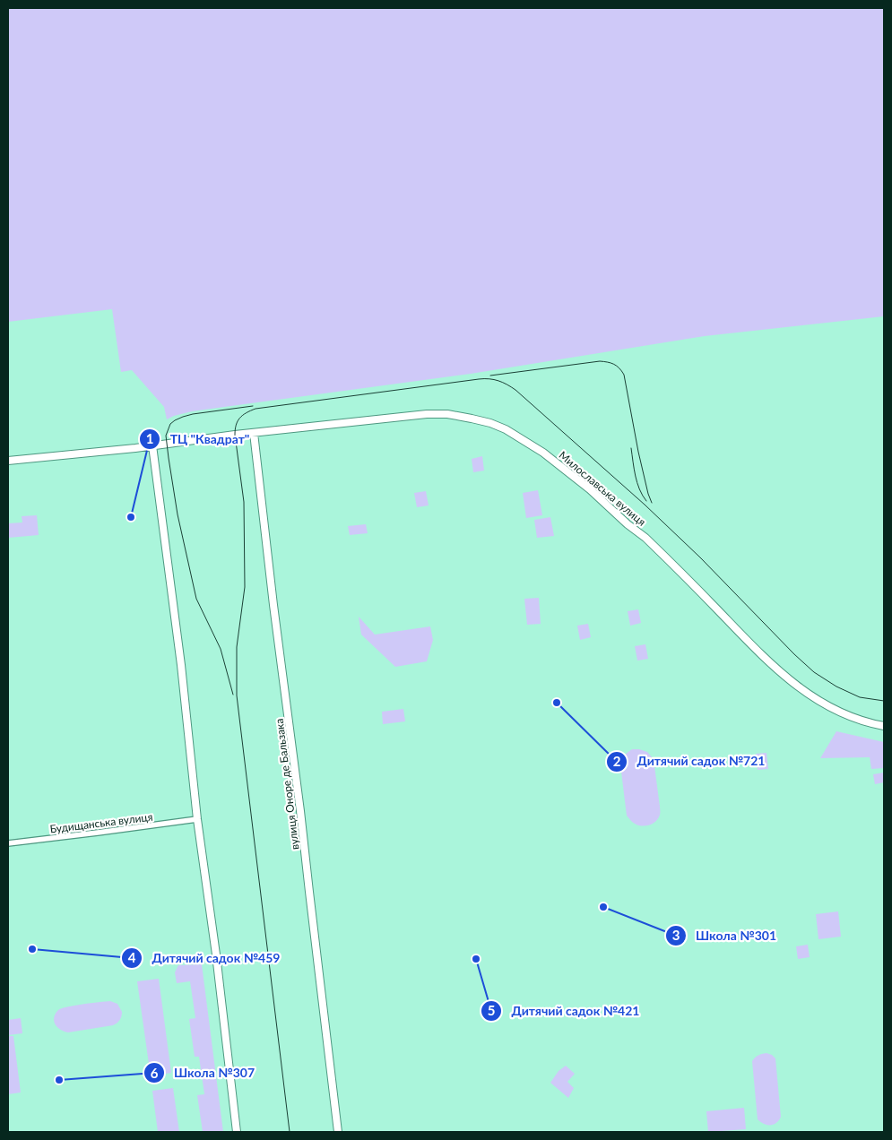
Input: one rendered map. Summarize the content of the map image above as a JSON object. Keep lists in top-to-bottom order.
{
  "streets": {
    "street": ["Милославська вулиця", "вулиця Оноре де Бальзака", "Будищанська вулиця"]
  },
  "crossings": [
    ["Милославська вулиця", "вулиця Оноре де Бальзака"]
  ],
  "places": [
    "ТЦ \"Квадрат\"",
    "Дитячий садок №721",
    "Школа №301",
    "Дитячий садок №459",
    "Дитячий садок №421",
    "Школа №307"
  ]
}
